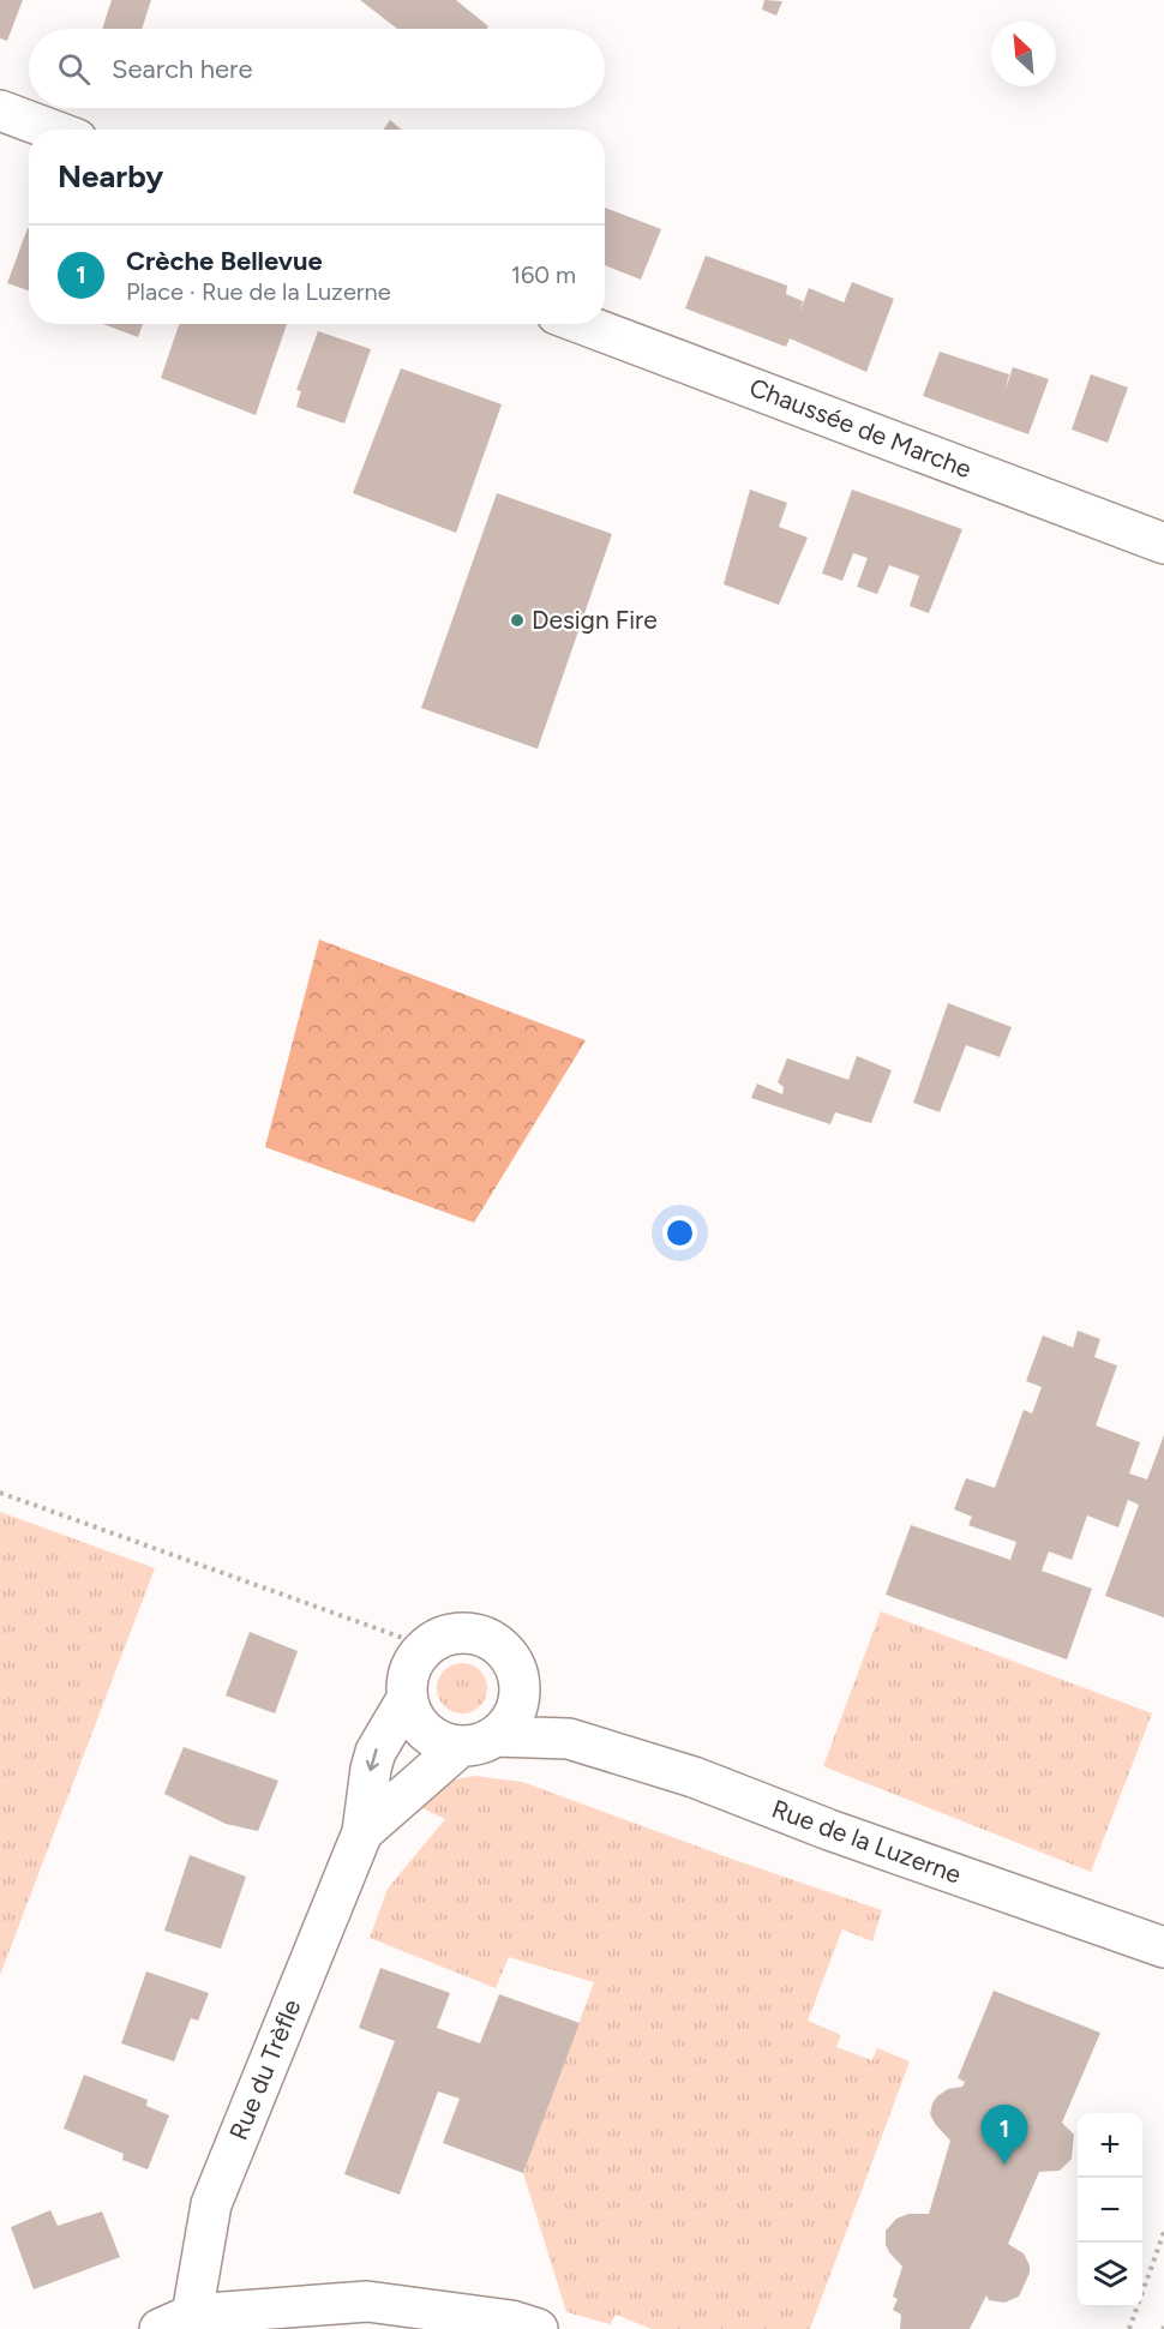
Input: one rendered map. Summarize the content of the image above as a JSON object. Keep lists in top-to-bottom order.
{
  "streets": {
    "street": ["Chaussée de Marche", "Rue de la Luzerne", "Rue du Trèfle"]
  },
  "crossings": [
    ["Rue de la Luzerne", "Rue du Trèfle"]
  ],
  "places": ["Design Fire"],
  "north": "top left",
  "page": {
    "search": "Search here",
    "heading": "Nearby",
    "list": [
      {
        "mark": "1",
        "name": "Crèche Bellevue",
        "note": "Place · Rue de la Luzerne",
        "value": "160 m"
      }
    ],
    "pins": "1",
    "map_buttons": ["+", "−"]
  }
}
